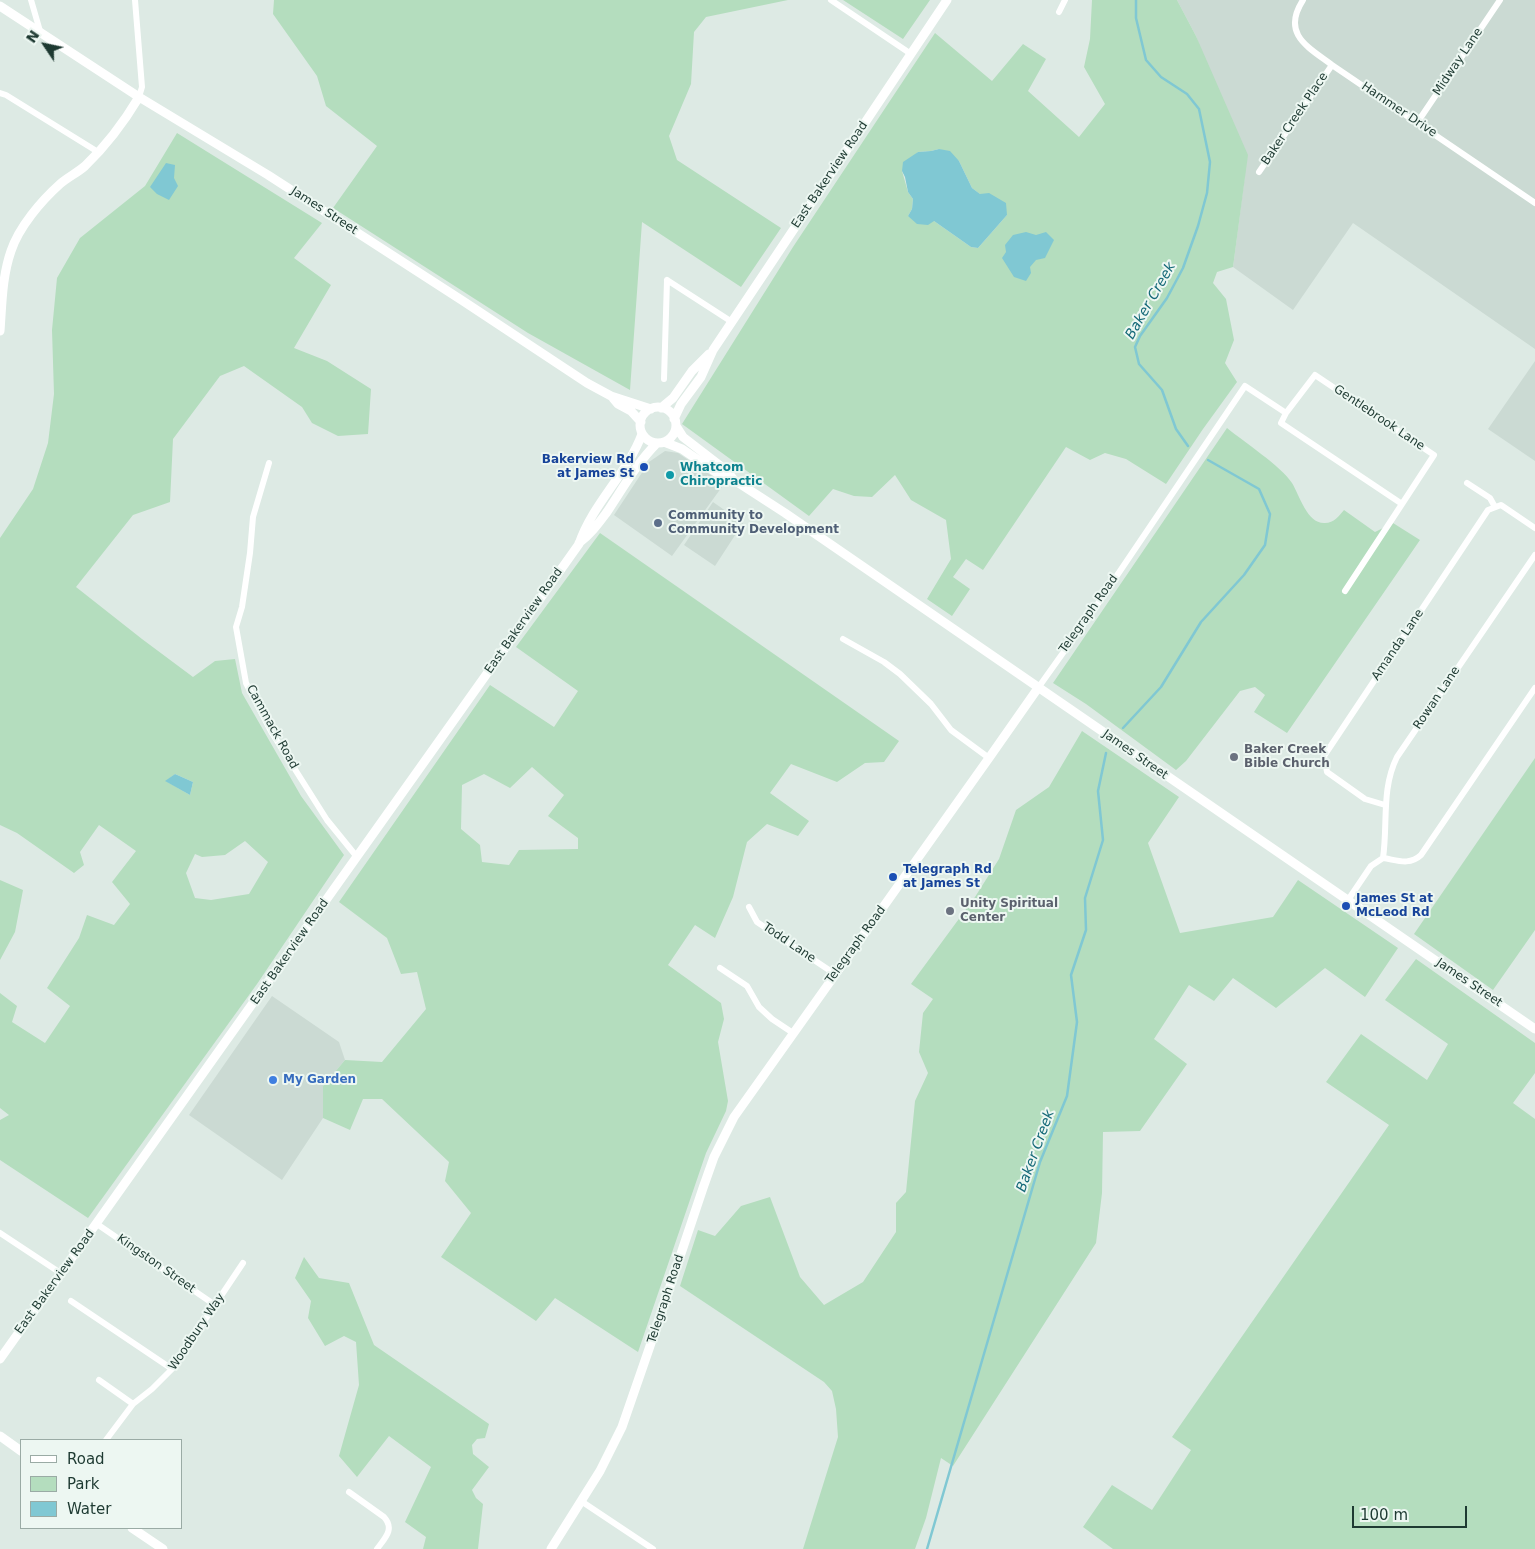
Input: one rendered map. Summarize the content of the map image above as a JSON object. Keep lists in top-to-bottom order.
{
  "streets": {
    "main road": ["East Bakerview Road", "James Street", "Telegraph Road"],
    "street": [
      "Midway Lane",
      "Hammer Drive",
      "Baker Creek Place",
      "Gentlebrook Lane",
      "Amanda Lane",
      "Rowan Lane",
      "Cammack Road",
      "Todd Lane",
      "Kingston Street",
      "Woodbury Way"
    ]
  },
  "crossings": [
    ["Midway Lane", "Hammer Drive"],
    ["Hammer Drive", "Baker Creek Place"],
    ["East Bakerview Road", "James Street"],
    ["East Bakerview Road", "Cammack Road"],
    ["East Bakerview Road", "Kingston Street"],
    ["James Street", "Telegraph Road"],
    ["Gentlebrook Lane", "Telegraph Road"],
    ["Telegraph Road", "Todd Lane"],
    ["Amanda Lane", "Rowan Lane"],
    ["Kingston Street", "Woodbury Way"]
  ],
  "water": ["Baker Creek"],
  "places": [
    "Bakerview Rd at James St",
    "Whatcom Chiropractic",
    "Community to Community Development",
    "Baker Creek Bible Church",
    "Telegraph Rd at James St",
    "James St at McLeod Rd",
    "Unity Spiritual Center",
    "My Garden"
  ],
  "legend": ["Road", "Park", "Water"],
  "scale_bar": "100 m",
  "north": "top left"
}
